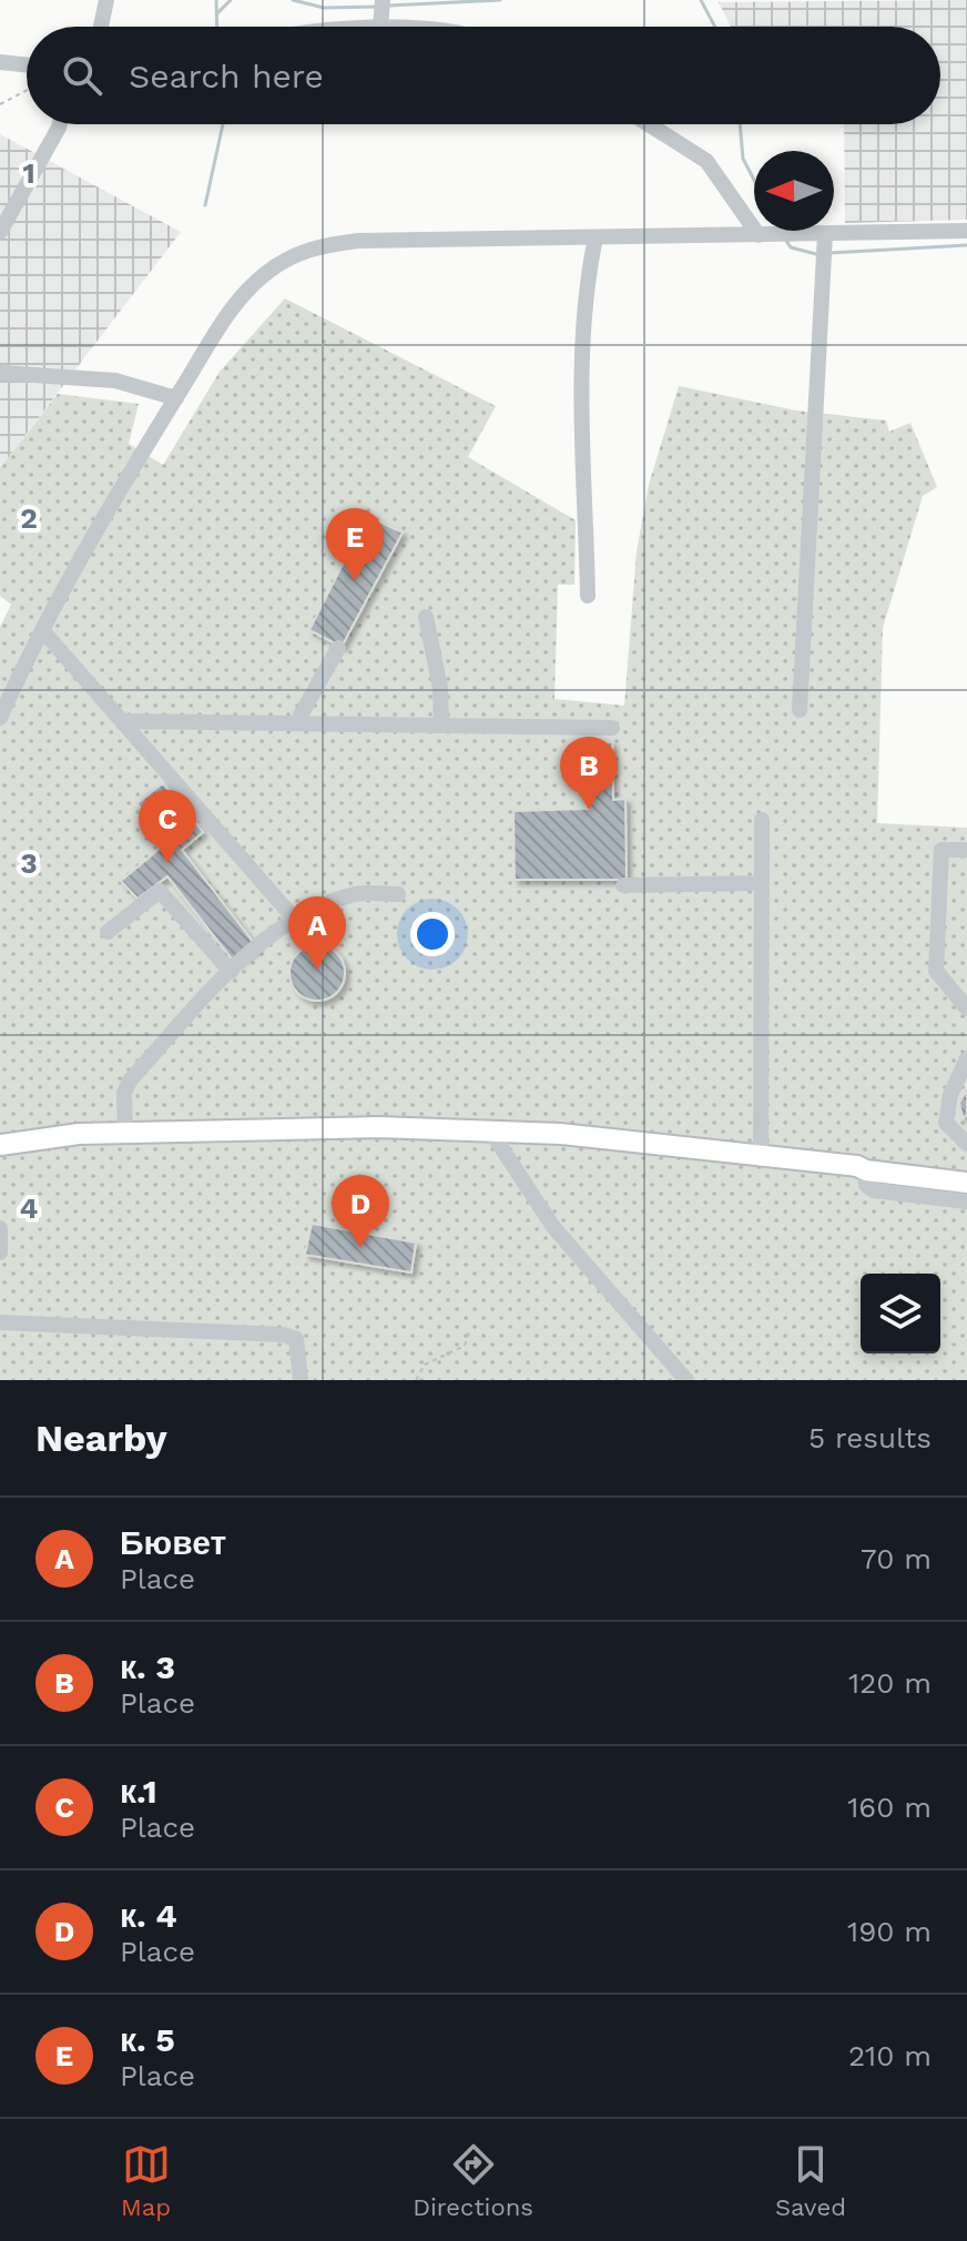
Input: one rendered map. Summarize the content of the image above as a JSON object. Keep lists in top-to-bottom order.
{
  "north": "left",
  "page": {
    "search": "Search here",
    "pins": [
      "E",
      "B",
      "C",
      "A",
      "D"
    ],
    "heading": ["Nearby", "5 results"],
    "list": [
      {
        "mark": "A",
        "name": "Бювет",
        "note": "Place",
        "value": "70 m"
      },
      {
        "mark": "B",
        "name": "к. 3",
        "note": "Place",
        "value": "120 m"
      },
      {
        "mark": "C",
        "name": "к.1",
        "note": "Place",
        "value": "160 m"
      },
      {
        "mark": "D",
        "name": "к. 4",
        "note": "Place",
        "value": "190 m"
      },
      {
        "mark": "E",
        "name": "к. 5",
        "note": "Place",
        "value": "210 m"
      }
    ],
    "nav": ["Map", "Directions", "Saved"]
  },
  "grid": {
    "rows": [
      "1",
      "2",
      "3",
      "4"
    ]
  }
}
